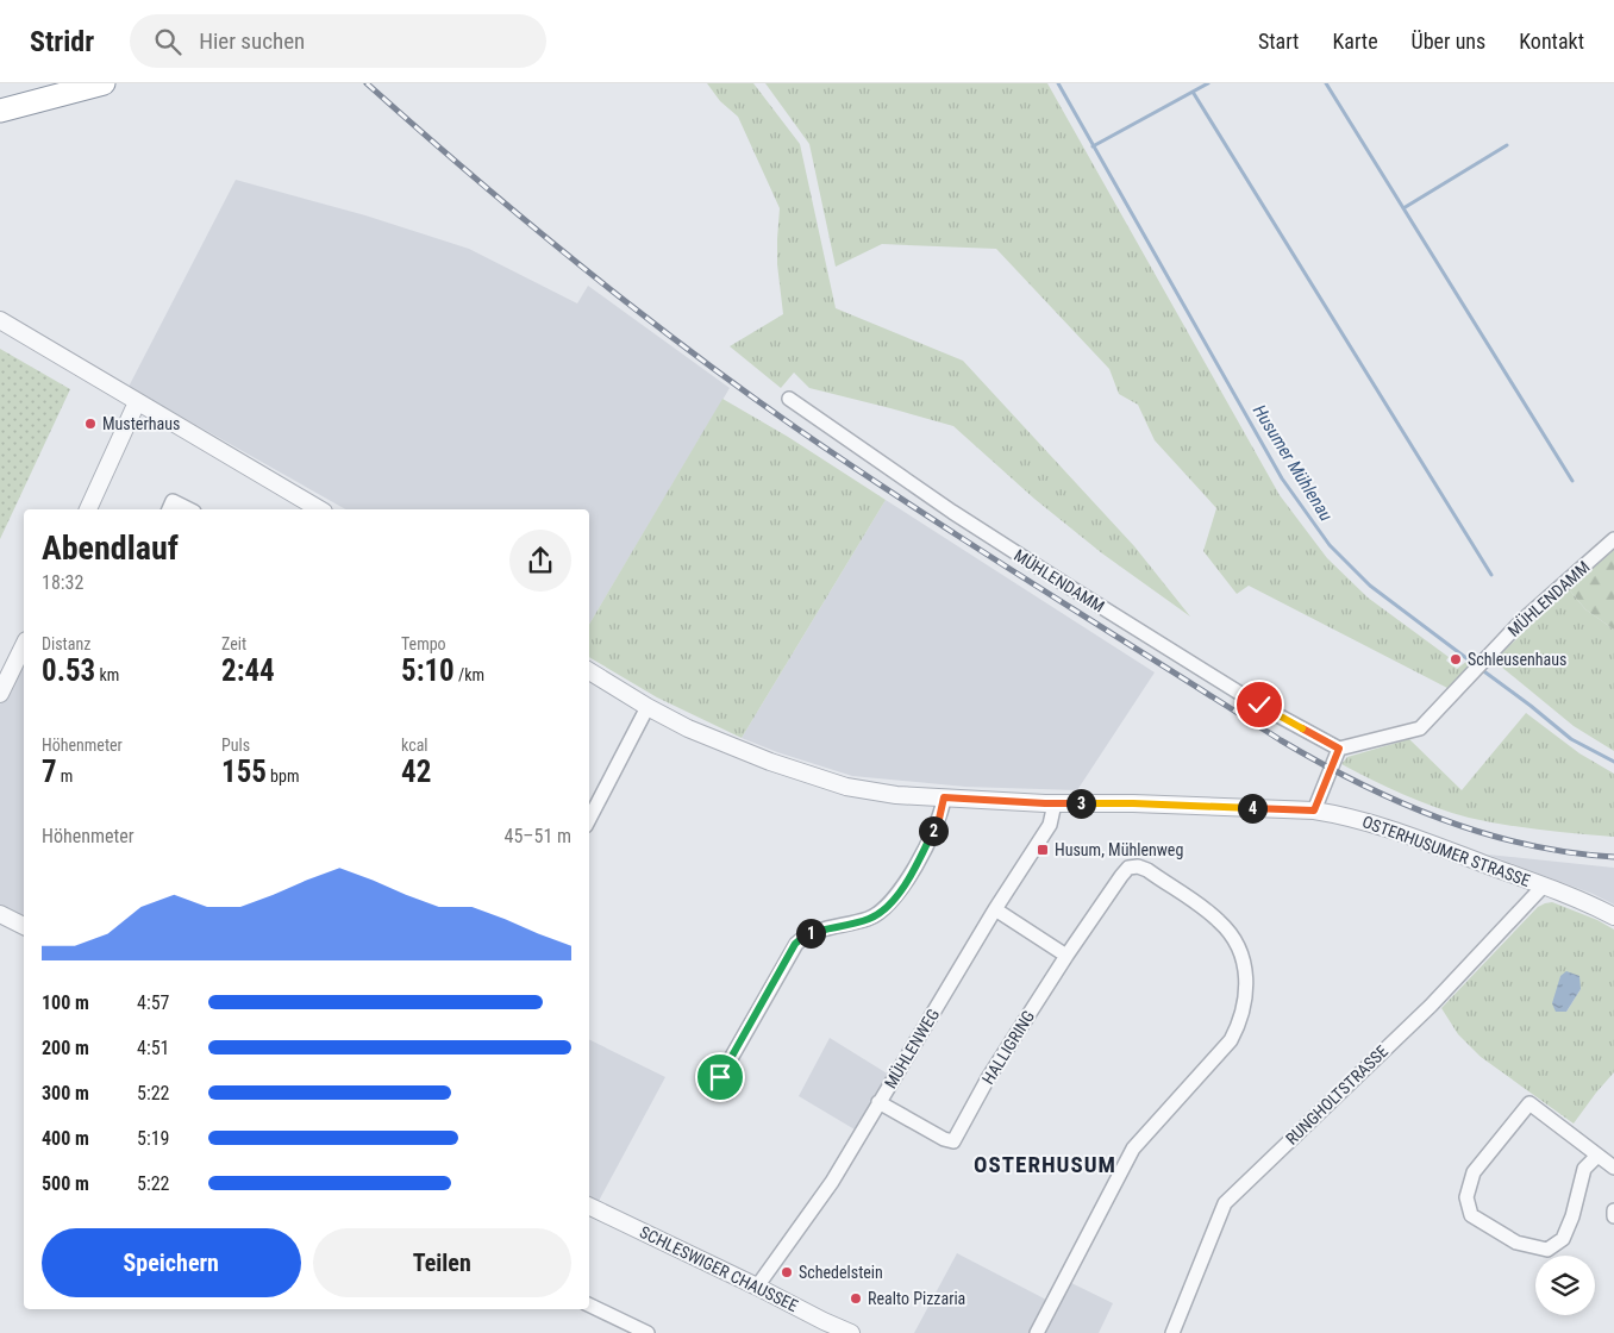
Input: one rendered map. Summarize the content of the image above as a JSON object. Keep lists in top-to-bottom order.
{
  "streets": {
    "street": [
      "MÜHLENDAMM",
      "OSTERHUSUMER STRASSE",
      "HALLIGRING",
      "MÜHLENWEG",
      "RUNGHOLTSTRASSE",
      "SCHLESWIGER CHAUSSEE"
    ]
  },
  "crossings": [
    ["OSTERHUSUMER STRASSE", "MÜHLENWEG"],
    ["OSTERHUSUMER STRASSE", "RUNGHOLTSTRASSE"],
    ["HALLIGRING", "MÜHLENWEG"],
    ["MÜHLENWEG", "SCHLESWIGER CHAUSSEE"]
  ],
  "districts": ["OSTERHUSUM"],
  "water": ["Husumer Mühlenau"],
  "places": {
    "other": [
      "Musterhaus",
      "Schleusenhaus",
      "Schedelstein",
      "Realto Pizzaria"
    ],
    "transit": ["Husum, Mühlenweg"]
  },
  "page": {
    "header": "Stridr",
    "search": "Hier suchen",
    "nav": [
      "Start",
      "Karte",
      "Über uns",
      "Kontakt"
    ],
    "heading": ["Abendlauf", "18:32"],
    "stats": [
      ["Distanz", "0.53 km"],
      ["Zeit", "2:44"],
      ["Tempo", "5:10 /km"],
      ["Höhenmeter", "7 m"],
      ["Puls", "155 bpm"],
      ["kcal", "42"]
    ],
    "pins": [
      "3",
      "4",
      "2",
      "1"
    ],
    "chart": ["Höhenmeter", "45–51 m"],
    "list": [
      {
        "name": "100 m",
        "note": "4:57"
      },
      {
        "name": "200 m",
        "note": "4:51"
      },
      {
        "name": "300 m",
        "note": "5:22"
      },
      {
        "name": "400 m",
        "note": "5:19"
      },
      {
        "name": "500 m",
        "note": "5:22"
      }
    ],
    "buttons": ["Speichern", "Teilen"]
  }
}
